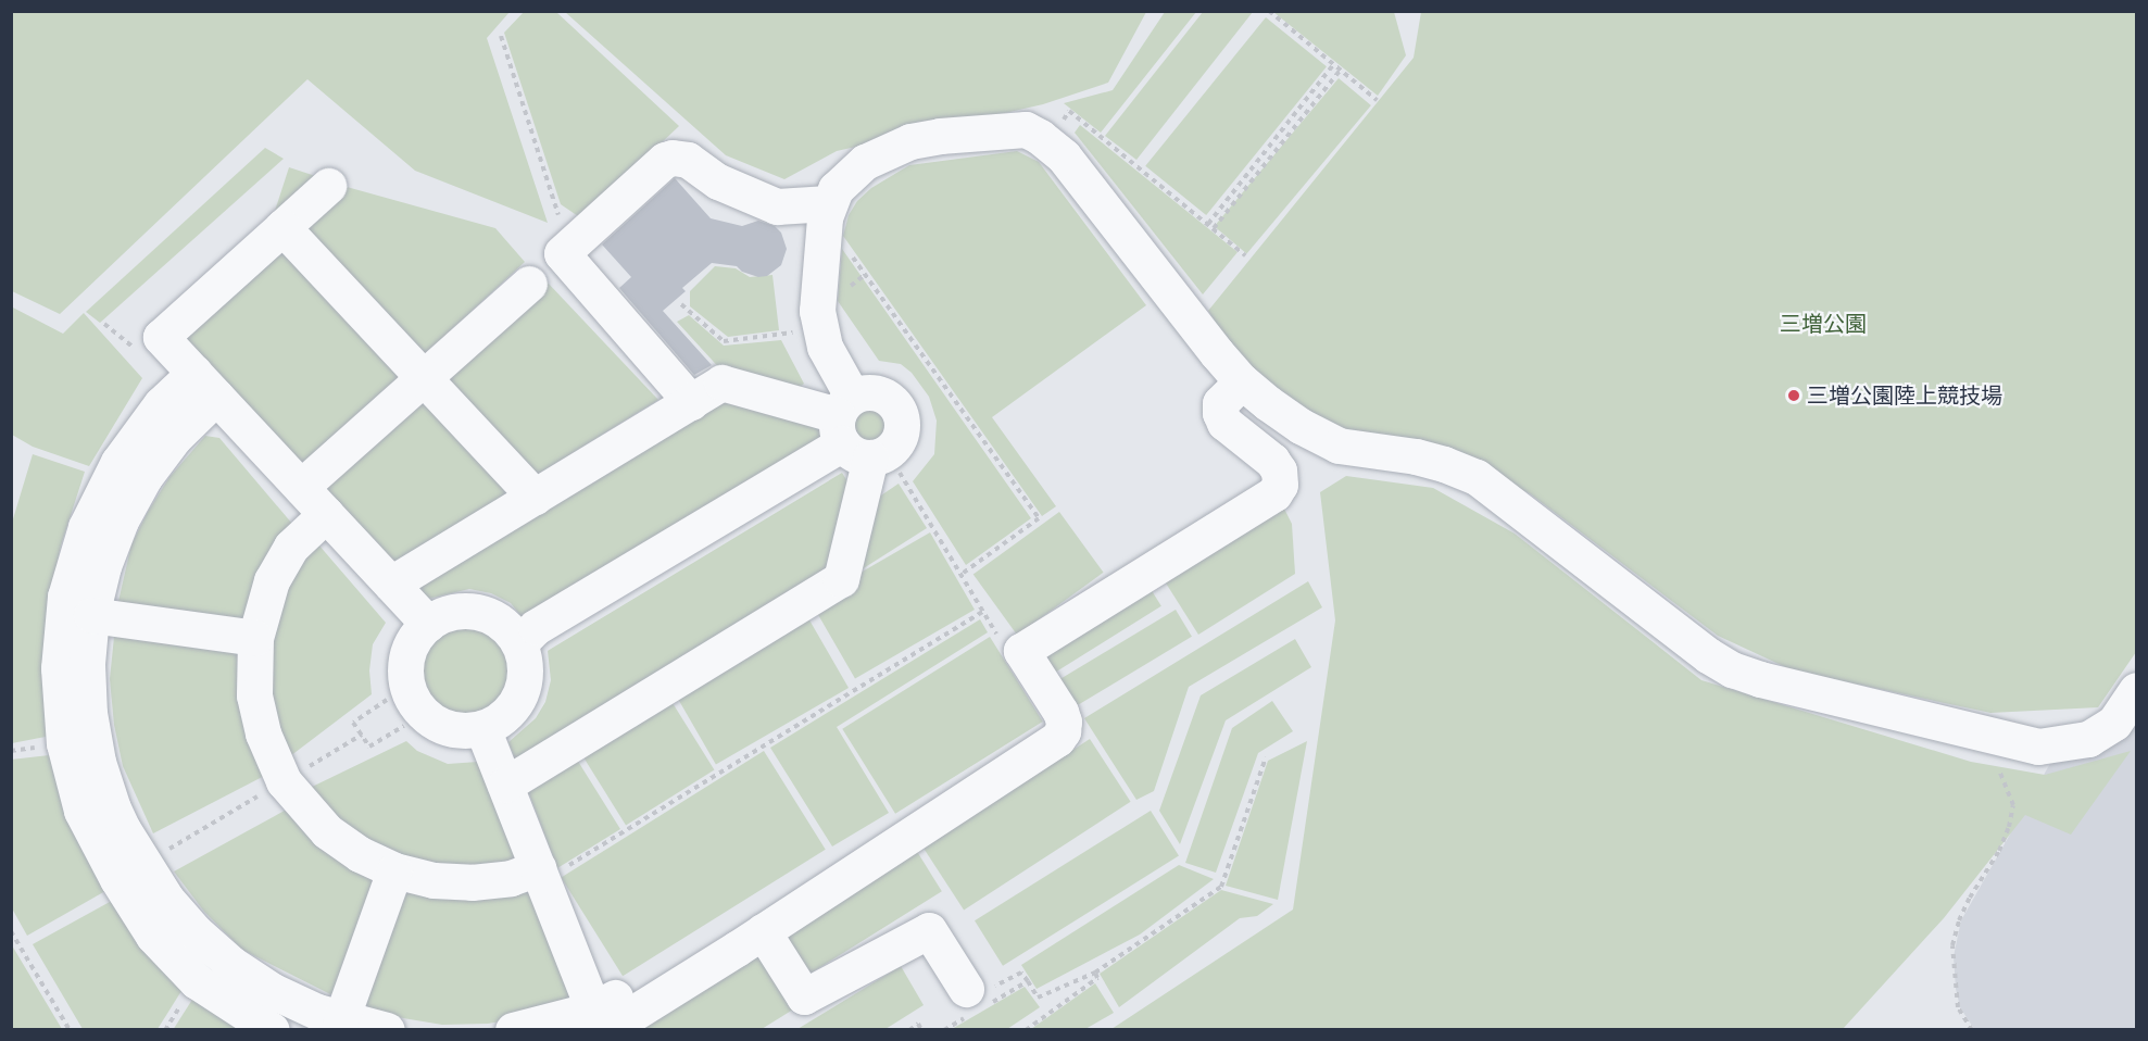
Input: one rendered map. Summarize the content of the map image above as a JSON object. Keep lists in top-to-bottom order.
{
  "parks": ["三増公園"],
  "places": ["三増公園陸上競技場"]
}
